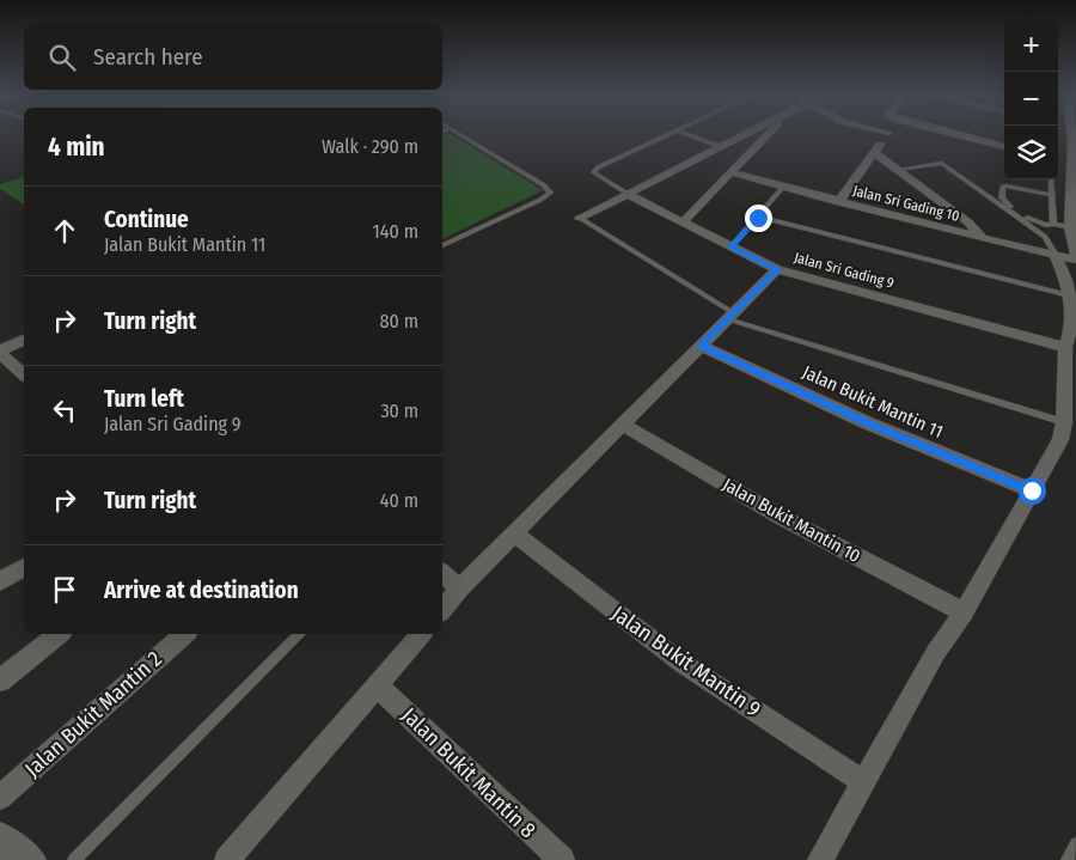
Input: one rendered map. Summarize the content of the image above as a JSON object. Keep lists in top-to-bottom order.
{
  "streets": {
    "street": [
      "Jalan Sri Gading 10",
      "Jalan Sri Gading 9",
      "Jalan Bukit Mantin 11",
      "Jalan Bukit Mantin 10",
      "Jalan Bukit Mantin 9",
      "Jalan Bukit Mantin 2",
      "Jalan Bukit Mantin 8"
    ]
  },
  "page": {
    "map_buttons": ["+", "−"],
    "search": "Search here",
    "heading": ["4 min", "Walk · 290 m"],
    "list": [
      ["Continue", "Jalan Bukit Mantin 11", "140 m"],
      ["Turn right", "80 m"],
      ["Turn left", "Jalan Sri Gading 9", "30 m"],
      ["Turn right", "40 m"],
      "Arrive at destination"
    ]
  }
}
